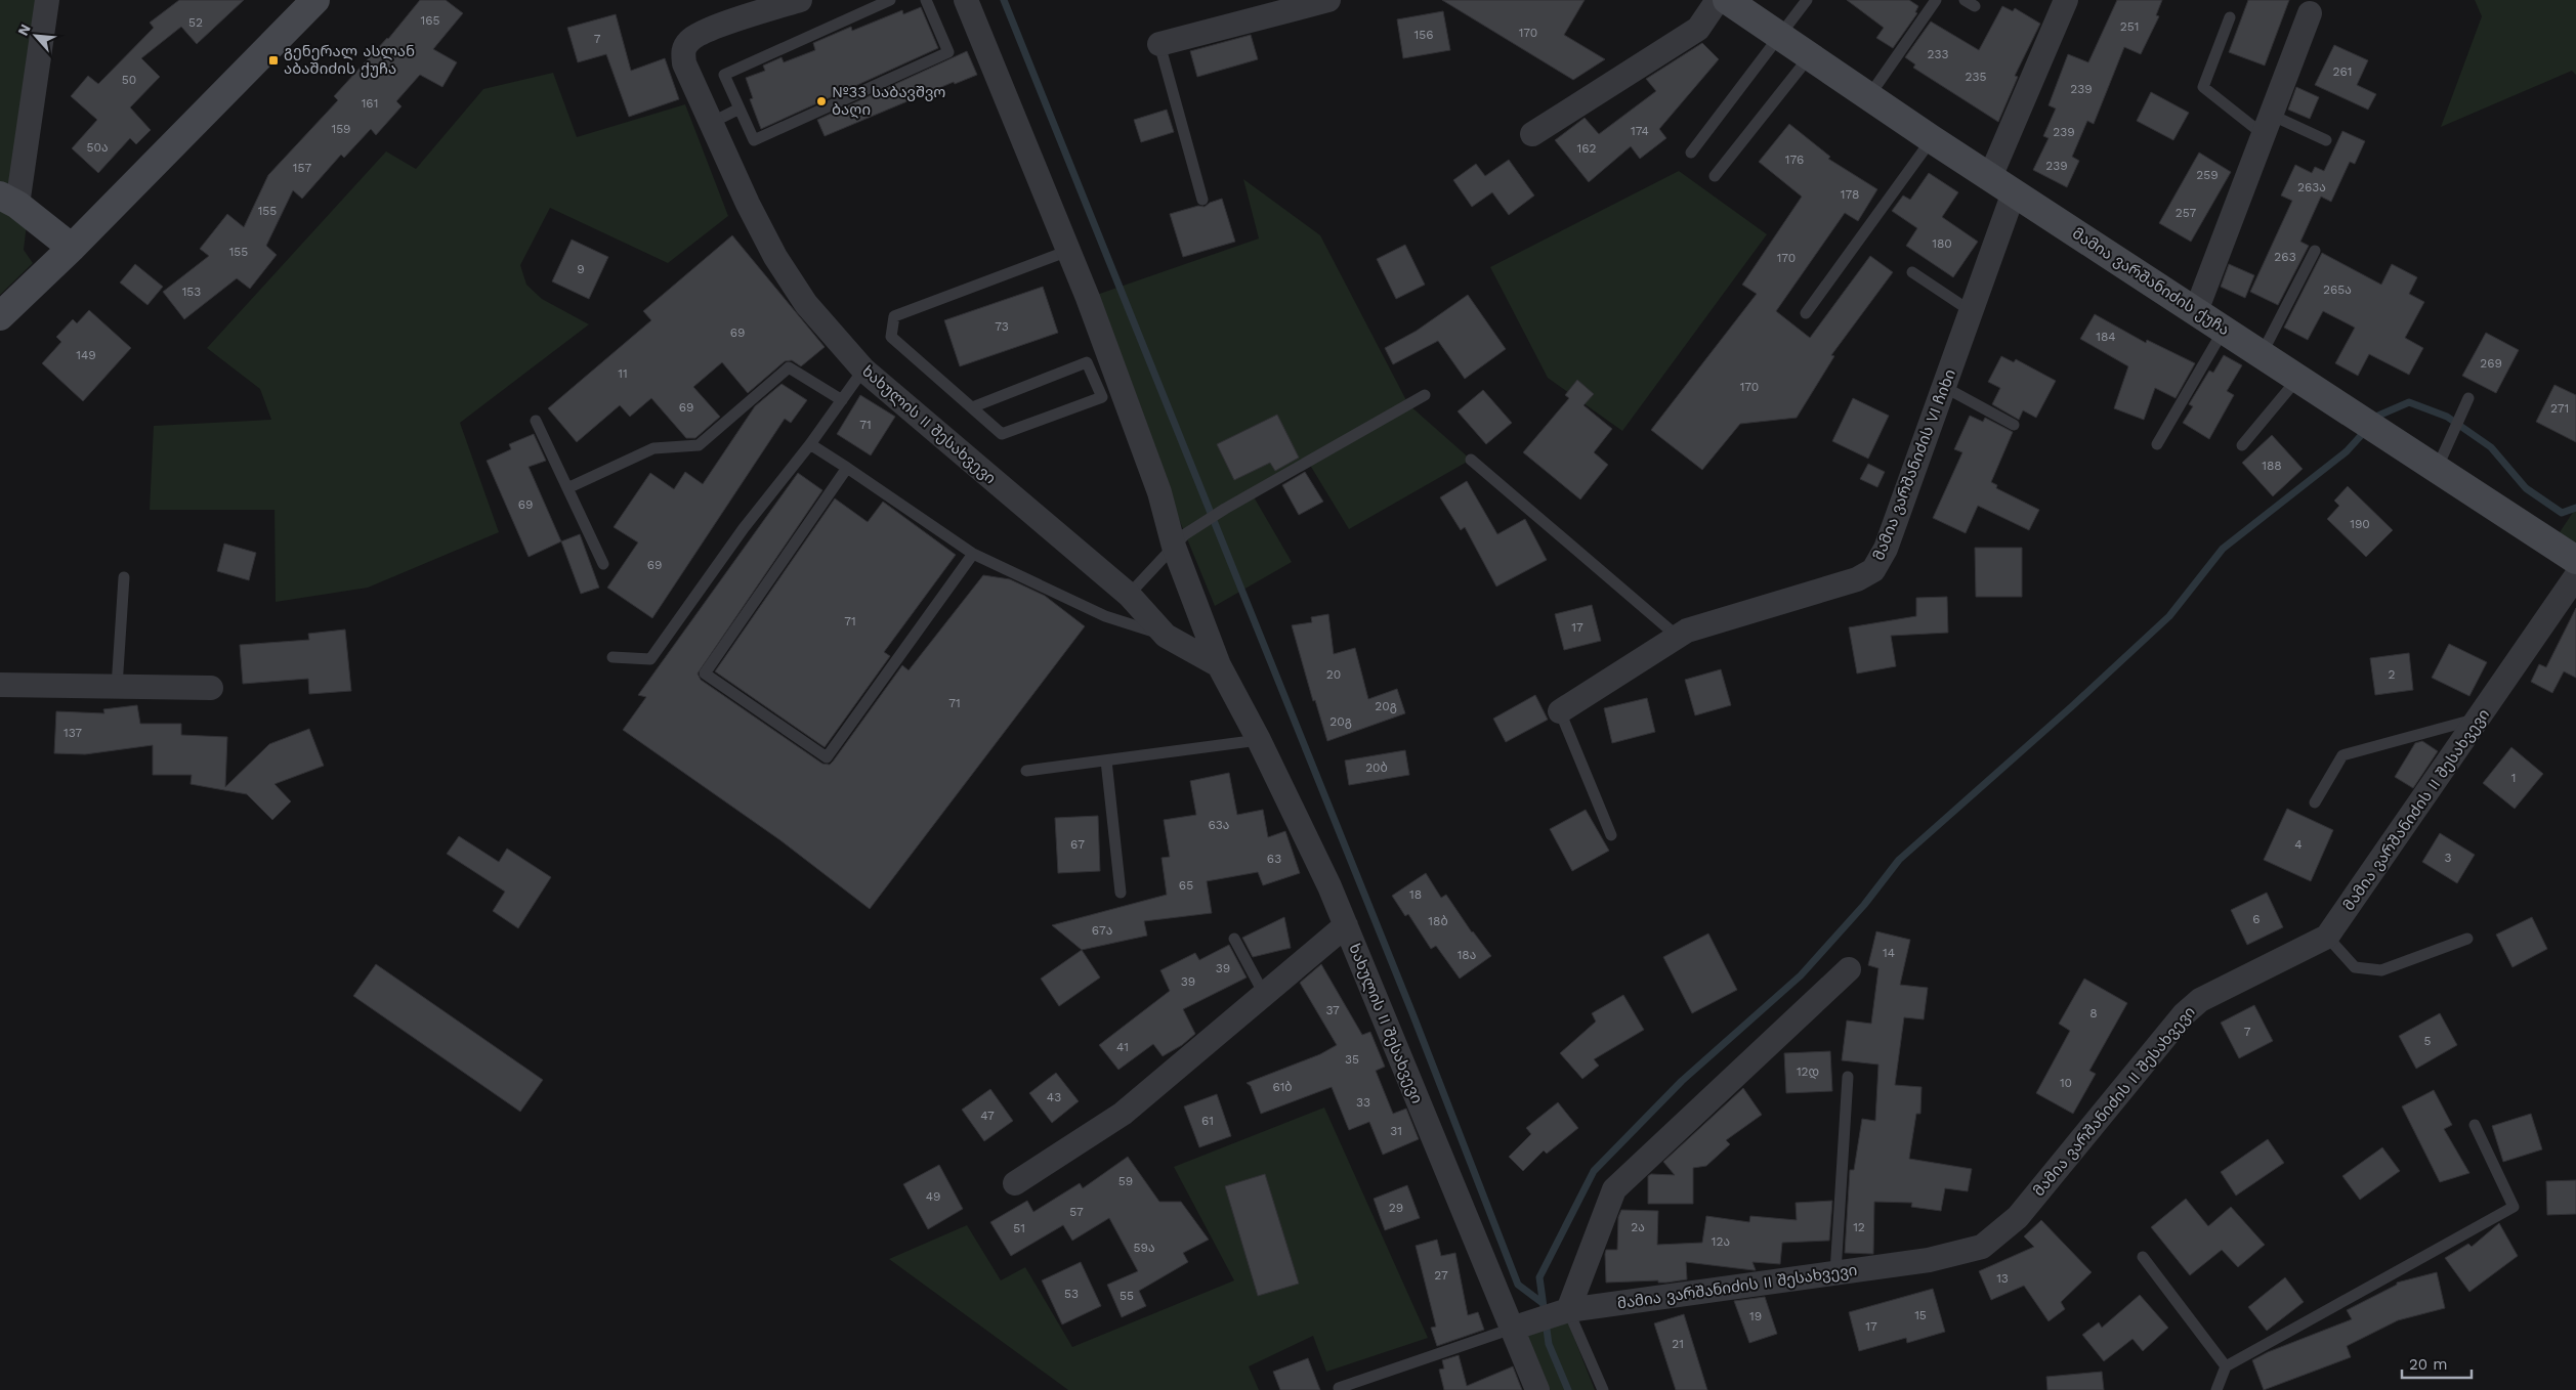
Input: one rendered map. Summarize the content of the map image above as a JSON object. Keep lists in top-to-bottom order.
{
  "streets": {
    "street": [
      "მამია ვარშანიძის ქუჩა",
      "ხახულის II შესახვევი",
      "მამია ვარშანიძის VI ჩიხი",
      "მამია ვარშანიძის II შესახვევი"
    ]
  },
  "crossings": [
    ["მამია ვარშანიძის ქუჩა", "მამია ვარშანიძის VI ჩიხი"],
    ["ხახულის II შესახვევი", "მამია ვარშანიძის II შესახვევი"]
  ],
  "places": {
    "transit": ["გენერალ ასლან აბაშიძის ქუჩა"],
    "other": ["№33 საბავშვო ბაღი"]
  },
  "house_numbers": [
    "165",
    "52",
    "251",
    "170",
    "156",
    "7",
    "233",
    "261",
    "235",
    "50",
    "239",
    "161",
    "159",
    "174",
    "239",
    "50ა",
    "162",
    "176",
    "239",
    "157",
    "259",
    "263ა",
    "178",
    "155",
    "257",
    "180",
    "155",
    "263",
    "170",
    "9",
    "265ა",
    "153",
    "73",
    "69",
    "184",
    "149",
    "269",
    "11",
    "170",
    "69",
    "271",
    "71",
    "188",
    "69",
    "190",
    "69",
    "71",
    "17",
    "20",
    "2",
    "71",
    "20გ",
    "20გ",
    "137",
    "20ბ",
    "1",
    "63ა",
    "67",
    "4",
    "3",
    "63",
    "65",
    "18",
    "6",
    "18ბ",
    "67ა",
    "14",
    "18ა",
    "39",
    "39",
    "37",
    "8",
    "7",
    "5",
    "41",
    "35",
    "12დ",
    "10",
    "61ბ",
    "43",
    "33",
    "47",
    "61",
    "31",
    "59",
    "49",
    "29",
    "57",
    "2ა",
    "12",
    "51",
    "12ა",
    "59ა",
    "27",
    "13",
    "53",
    "55",
    "15",
    "19",
    "17",
    "21"
  ],
  "scale_bar": "20 m",
  "north": "top left"
}
